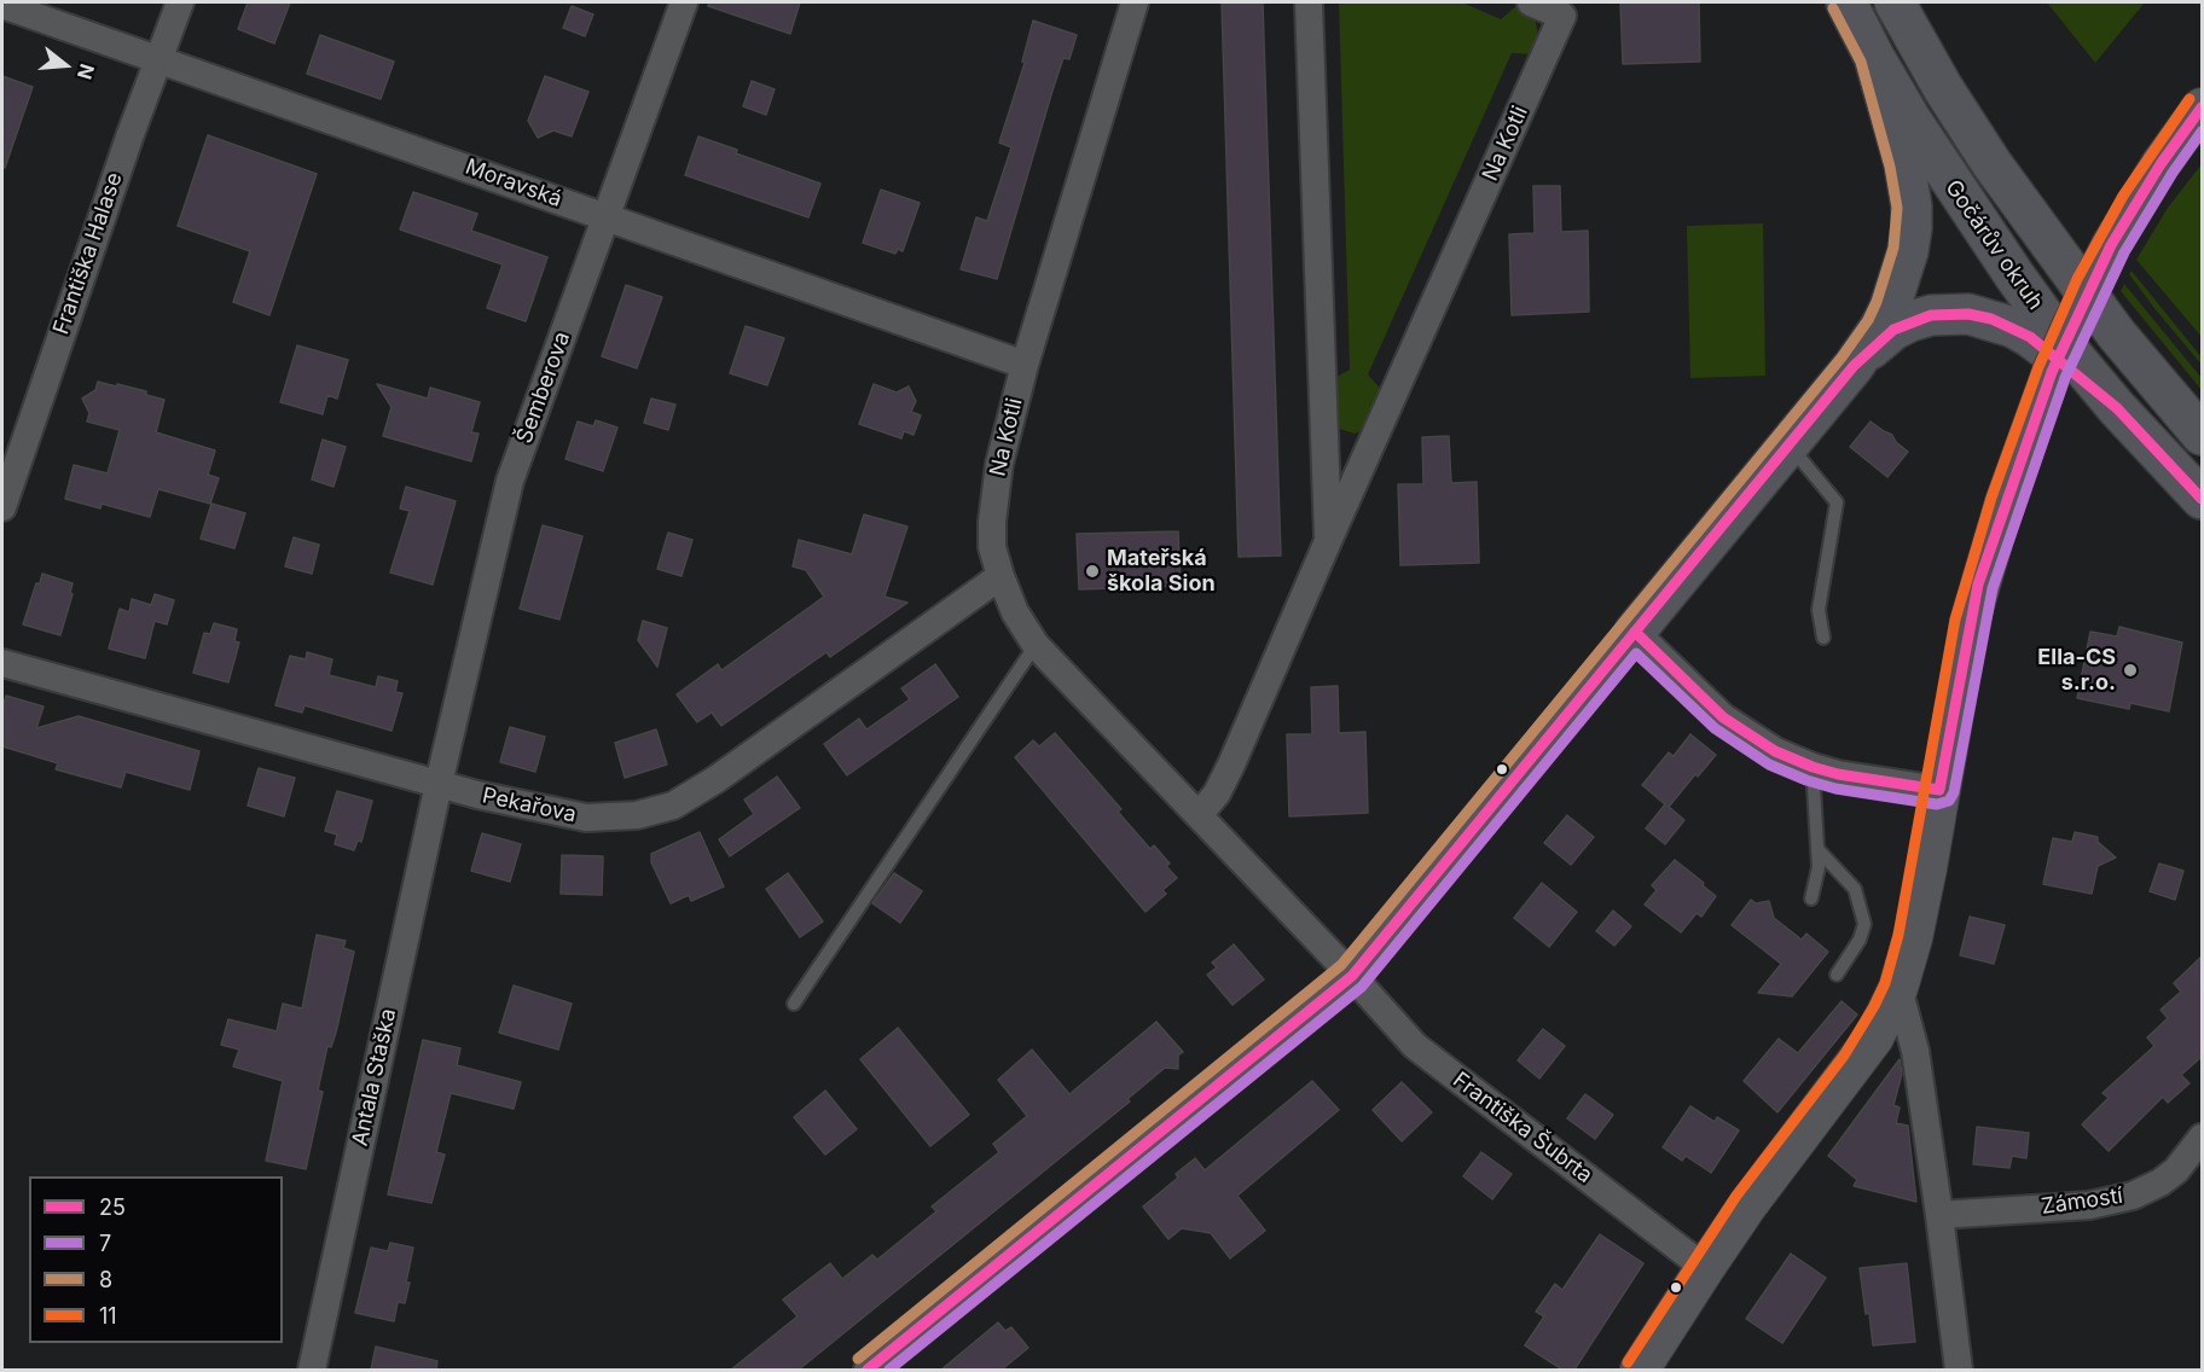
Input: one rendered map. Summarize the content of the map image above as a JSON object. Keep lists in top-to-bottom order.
{
  "streets": {
    "main road": ["Gočárův okruh"],
    "street": [
      "Na Kotli",
      "Moravská",
      "Františka Halase",
      "Šemberova",
      "Pekařova",
      "Antala Staška",
      "Františka Šubrta",
      "Zámostí"
    ]
  },
  "crossings": [
    ["Na Kotli", "Moravská"],
    ["Na Kotli", "Pekařova"],
    ["Na Kotli", "Františka Šubrta"],
    ["Moravská", "Františka Halase"],
    ["Moravská", "Šemberova"],
    ["Šemberova", "Pekařova"],
    ["Šemberova", "Antala Staška"],
    ["Pekařova", "Antala Staška"]
  ],
  "places": ["Mateřská škola Sion", "Ella-CS s.r.o."],
  "lines": [
    "transit line 8",
    "transit line 11",
    "transit line 25",
    "transit line 7"
  ],
  "legend": [
    "25",
    "7",
    "8",
    "11"
  ],
  "north": "right"
}
